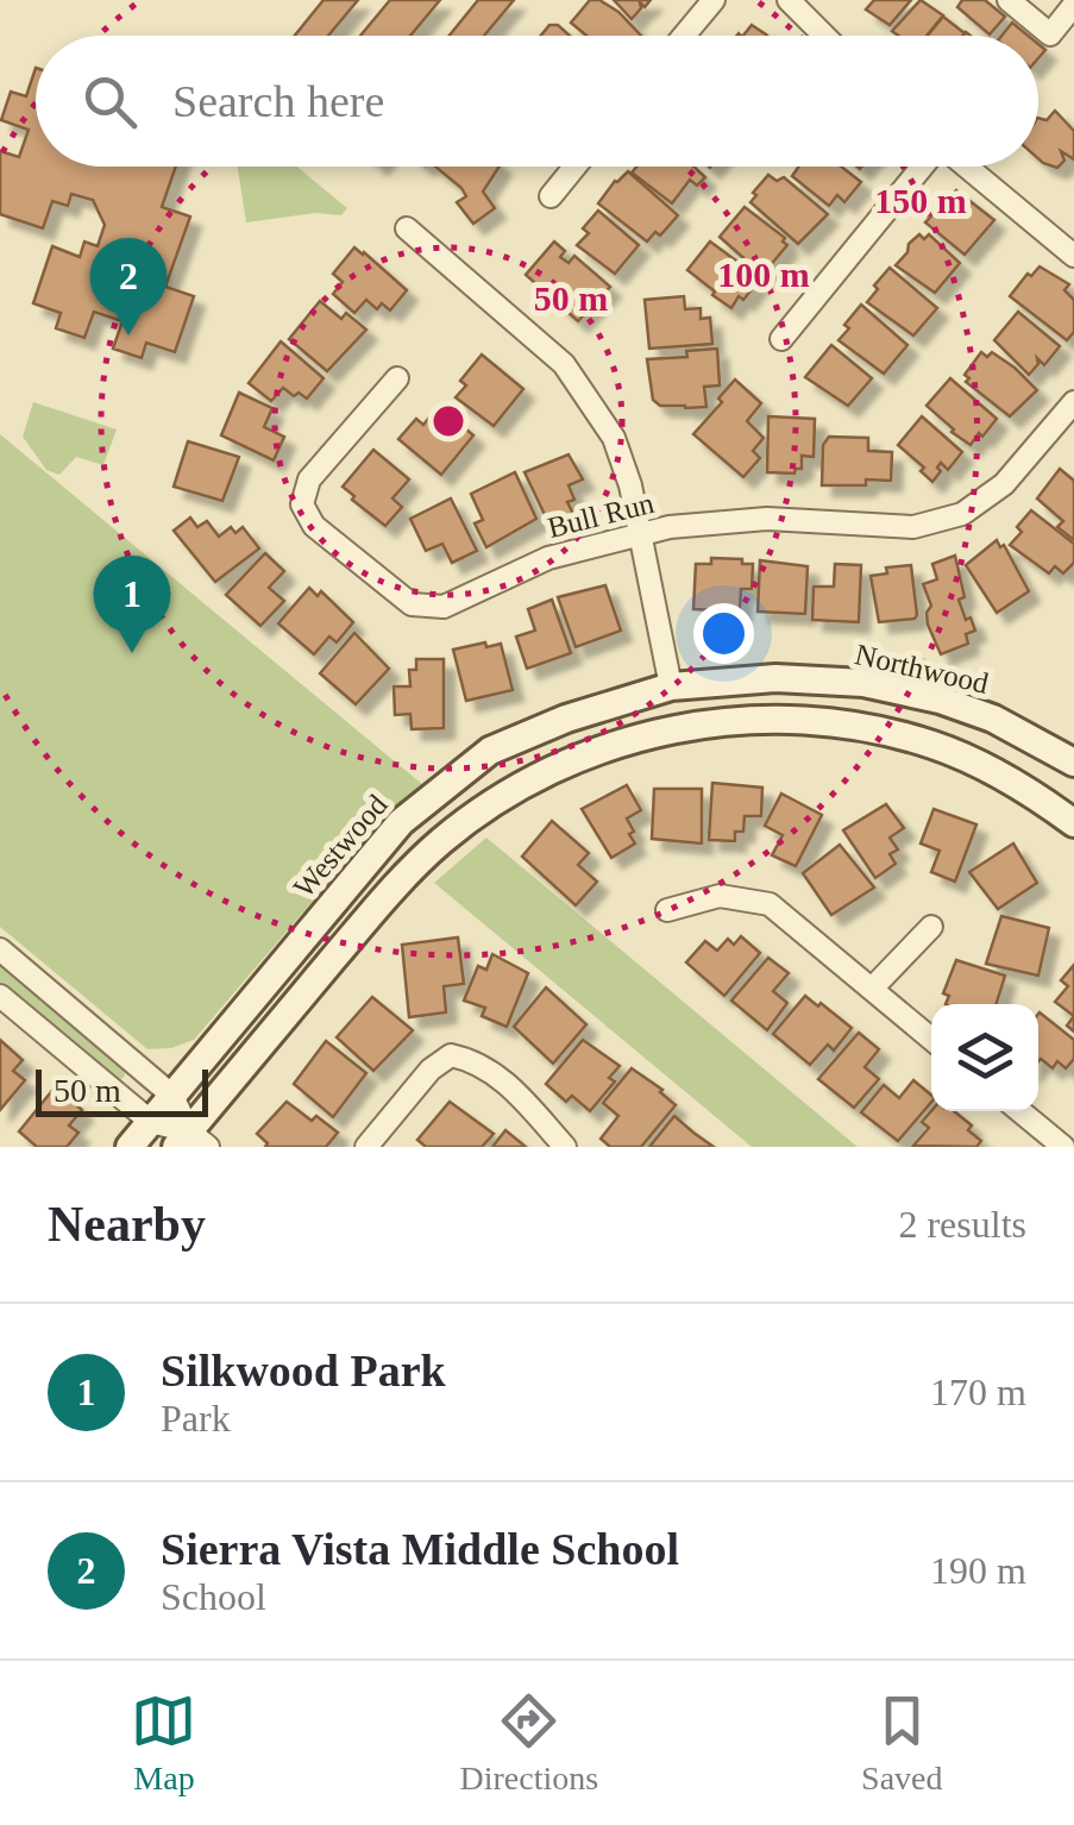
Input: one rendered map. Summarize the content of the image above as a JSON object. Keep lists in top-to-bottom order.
{
  "streets": {
    "street": ["Bull Run", "Northwood", "Westwood"]
  },
  "crossings": [
    ["Northwood", "Westwood"]
  ],
  "scale_bar": "50 m",
  "page": {
    "search": "Search here",
    "pins": ["2", "1"],
    "scale": "50 m",
    "heading": ["Nearby", "2 results"],
    "list": [
      {
        "mark": "1",
        "name": "Silkwood Park",
        "note": "Park",
        "value": "170 m"
      },
      {
        "mark": "2",
        "name": "Sierra Vista Middle School",
        "note": "School",
        "value": "190 m"
      }
    ],
    "nav": ["Map", "Directions", "Saved"]
  },
  "rings": ["150 m", "100 m", "50 m"]
}
